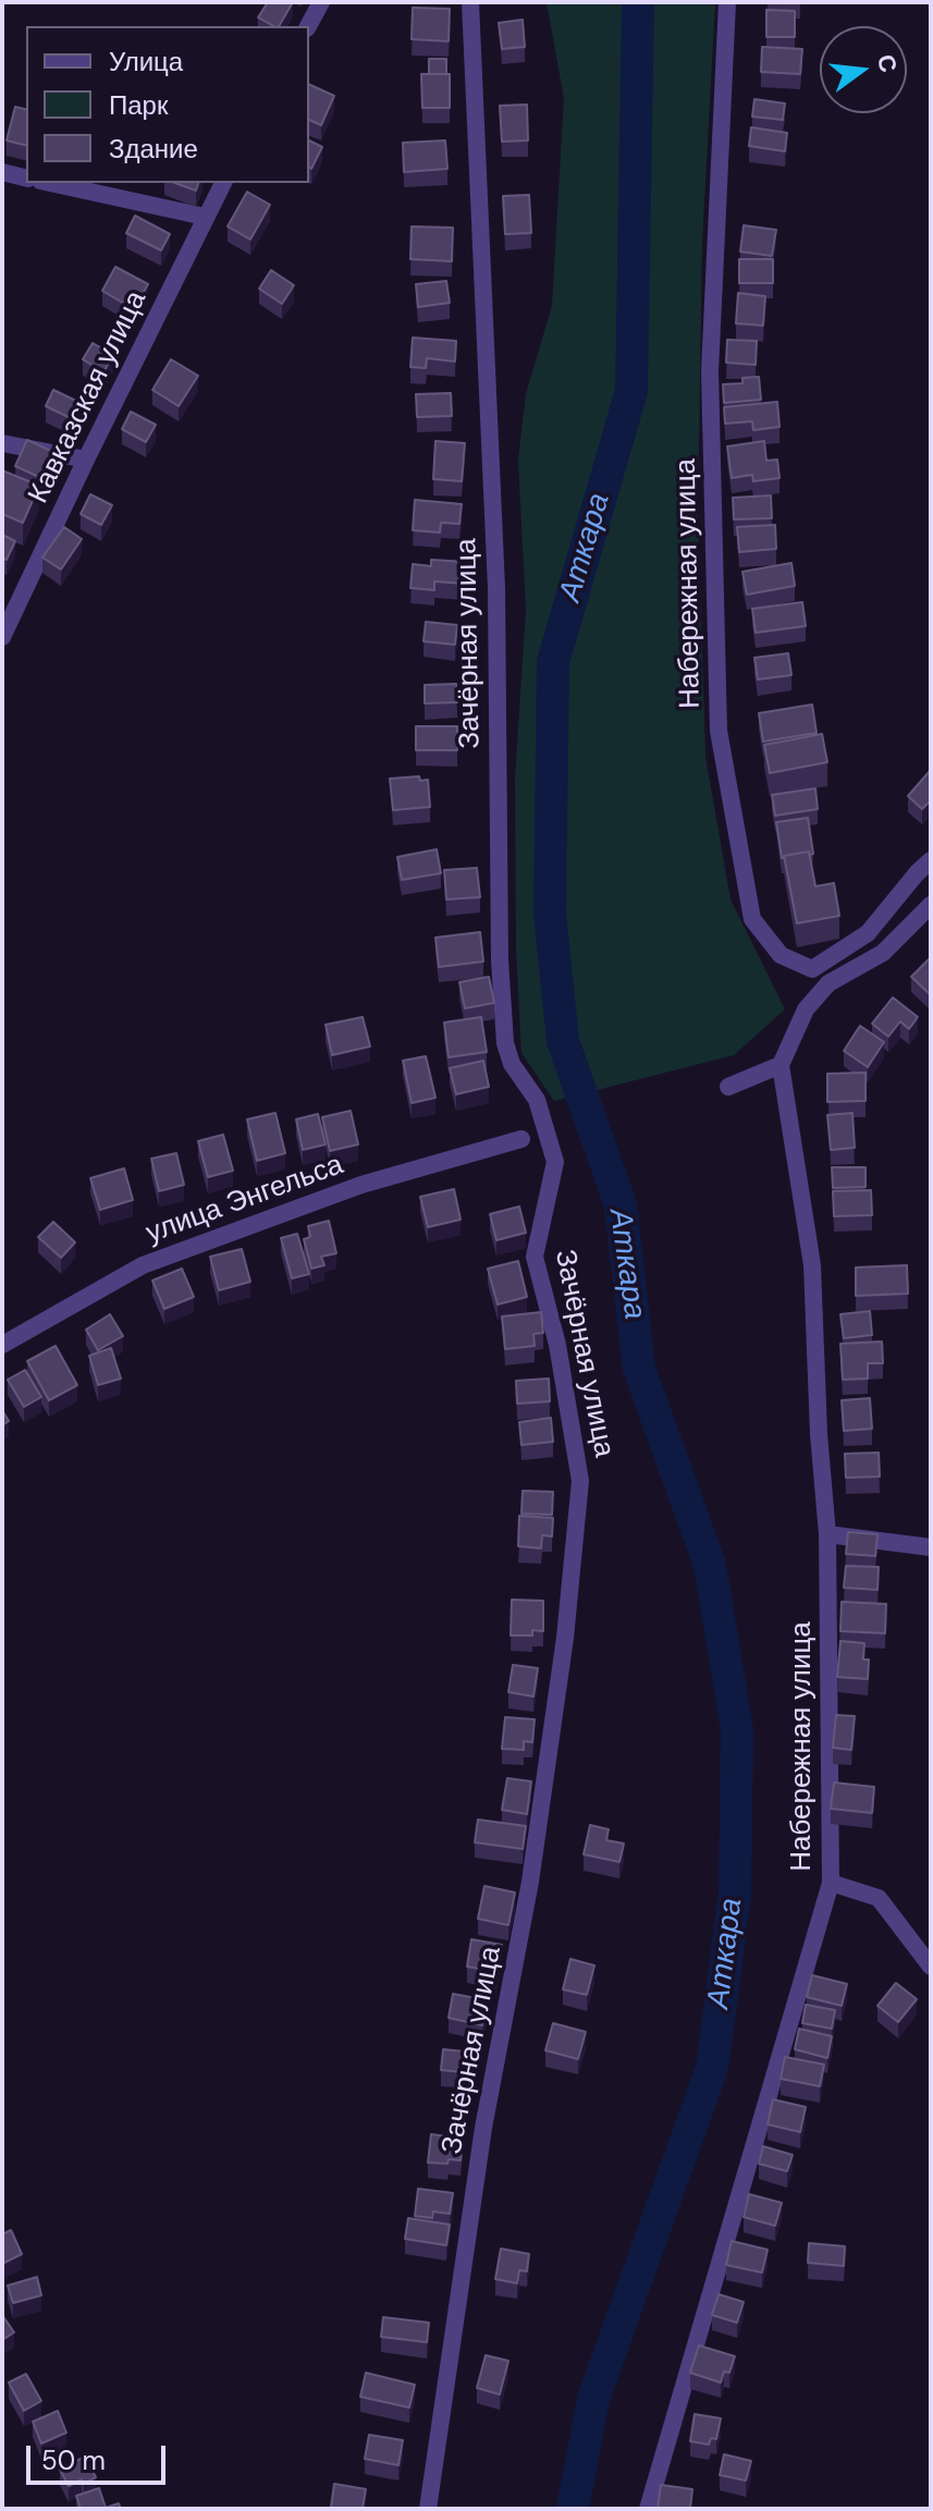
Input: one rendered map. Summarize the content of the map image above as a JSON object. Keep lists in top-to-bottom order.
{
  "streets": {
    "street": [
      "Кавказская улица",
      "Набережная улица",
      "Зачёрная улица",
      "улица Энгельса"
    ]
  },
  "water": ["Аткара"],
  "legend": ["Улица", "Парк", "Здание"],
  "scale_bar": "50 m",
  "north": "right"
}
